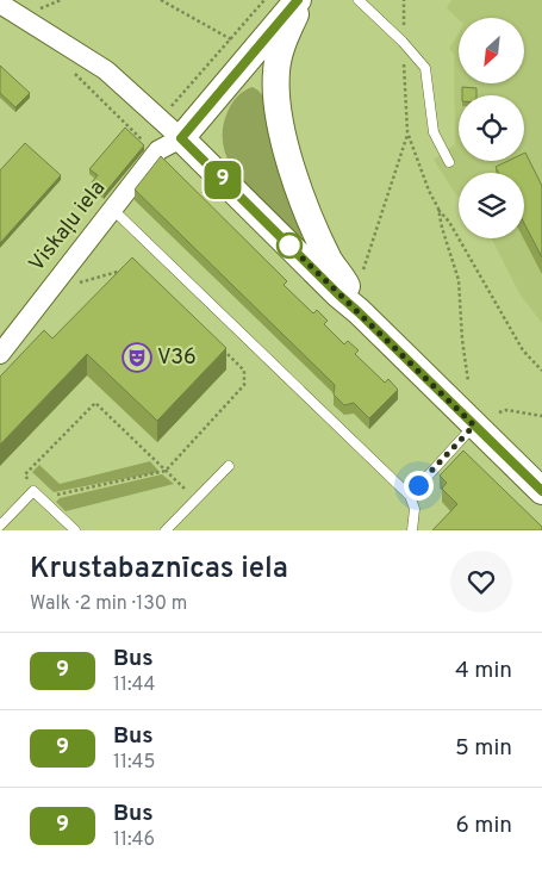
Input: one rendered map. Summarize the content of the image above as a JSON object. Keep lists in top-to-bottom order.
{
  "streets": {
    "street": ["Viskaļu iela"]
  },
  "places": {
    "theatre": ["V36"]
  },
  "lines": ["bus line 9"],
  "north": "bottom left",
  "page": {
    "on_map": "9",
    "heading": ["Krustabaznīcas iela", "Walk · 2 min · 130 m"],
    "list": [
      {
        "mark": "9",
        "name": "Bus",
        "note": "11:44",
        "value": "4 min"
      },
      {
        "mark": "9",
        "name": "Bus",
        "note": "11:45",
        "value": "5 min"
      },
      {
        "mark": "9",
        "name": "Bus",
        "note": "11:46",
        "value": "6 min"
      }
    ]
  }
}
